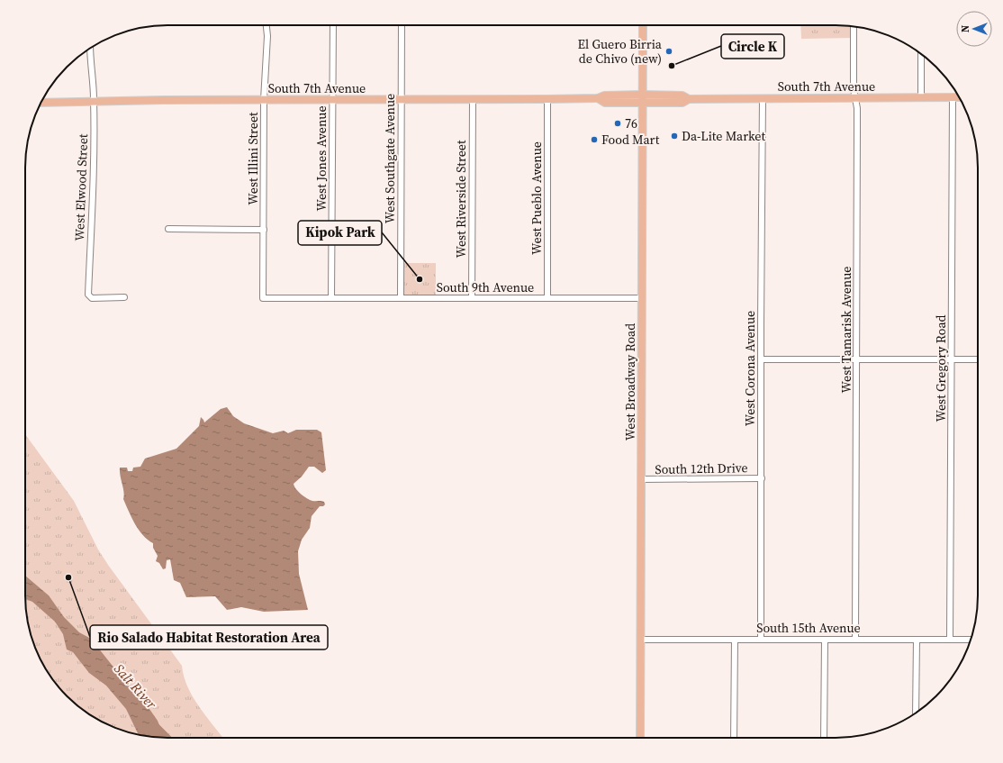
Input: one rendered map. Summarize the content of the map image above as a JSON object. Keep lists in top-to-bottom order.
{
  "streets": {
    "main road": ["South 7th Avenue", "West Broadway Road"],
    "street": [
      "West Illini Street",
      "West Jones Avenue",
      "West Southgate Avenue",
      "West Elwood Street",
      "West Pueblo Avenue",
      "West Riverside Street",
      "South 9th Avenue",
      "West Tamarisk Avenue",
      "West Corona Avenue",
      "West Gregory Road",
      "South 12th Drive",
      "South 15th Avenue"
    ]
  },
  "crossings": [
    ["South 7th Avenue", "West Illini Street"],
    ["South 7th Avenue", "West Jones Avenue"],
    ["South 7th Avenue", "West Southgate Avenue"],
    ["South 7th Avenue", "West Elwood Street"],
    ["South 7th Avenue", "West Pueblo Avenue"],
    ["South 7th Avenue", "West Riverside Street"],
    ["South 7th Avenue", "West Tamarisk Avenue"],
    ["South 7th Avenue", "West Corona Avenue"],
    ["South 7th Avenue", "West Gregory Road"],
    ["South 7th Avenue", "West Broadway Road"],
    ["West Illini Street", "South 9th Avenue"],
    ["West Jones Avenue", "South 9th Avenue"],
    ["West Southgate Avenue", "South 9th Avenue"],
    ["West Pueblo Avenue", "South 9th Avenue"],
    ["West Riverside Street", "South 9th Avenue"],
    ["South 9th Avenue", "West Broadway Road"],
    ["West Tamarisk Avenue", "South 15th Avenue"],
    ["West Corona Avenue", "South 12th Drive"],
    ["West Corona Avenue", "South 15th Avenue"],
    ["West Gregory Road", "South 15th Avenue"],
    ["West Broadway Road", "South 12th Drive"],
    ["West Broadway Road", "South 15th Avenue"]
  ],
  "water": ["Salt River"],
  "places": [
    "El Guero Birria de Chivo (new)",
    "Circle K",
    "76",
    "Da-Lite Market",
    "Food Mart",
    "Kipok Park",
    "Rio Salado Habitat Restoration Area"
  ],
  "north": "left"
}
